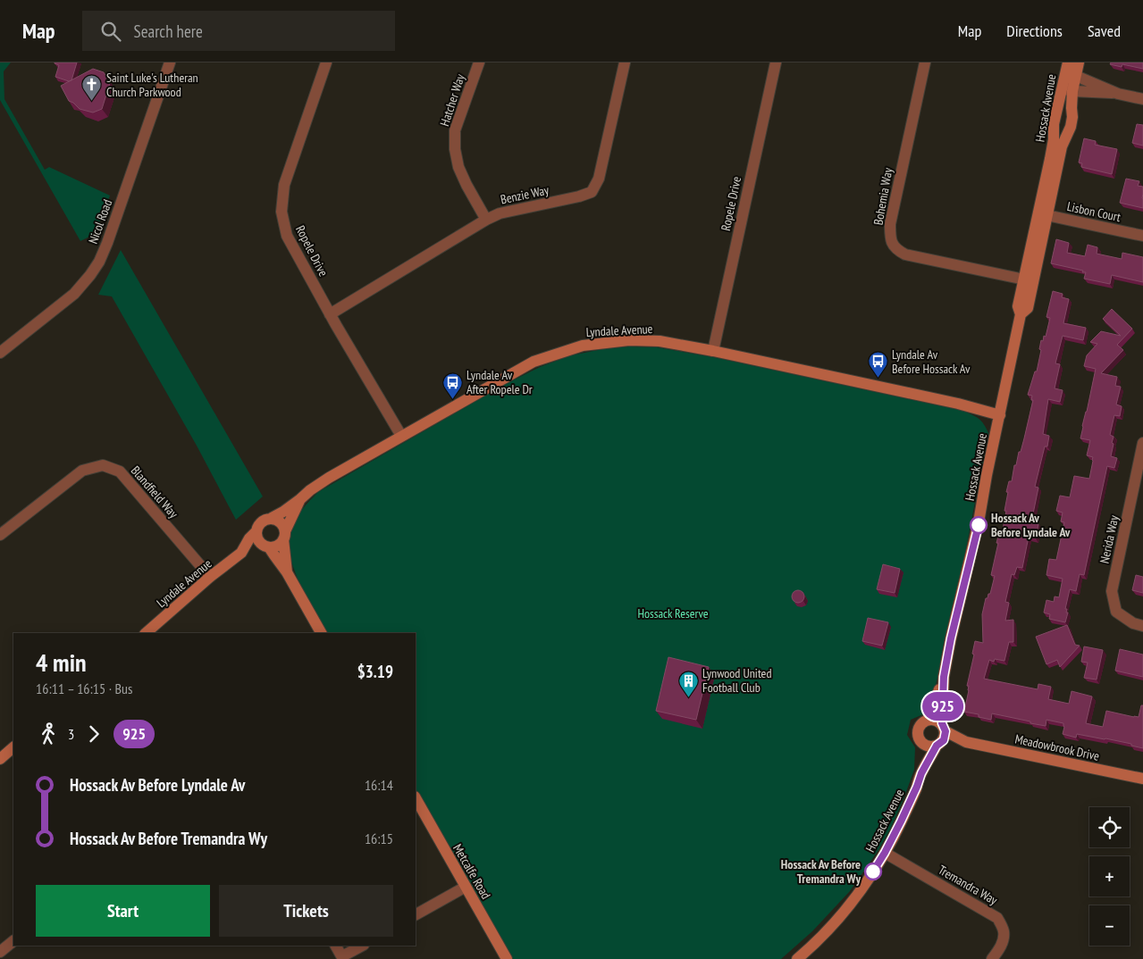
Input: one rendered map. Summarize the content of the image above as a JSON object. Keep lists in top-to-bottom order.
{
  "streets": {
    "street": [
      "Hatcher Way",
      "Hossack Avenue",
      "Benzie Way",
      "Bohemia Way",
      "Ropele Drive",
      "Lisbon Court",
      "Nicol Road",
      "Lyndale Avenue",
      "Blandfield Way",
      "Nerida Way",
      "Meadowbrook Drive",
      "Metcalfe Road",
      "Tremandra Way"
    ]
  },
  "crossings": [
    ["Hatcher Way", "Benzie Way"],
    ["Hossack Avenue", "Bohemia Way"],
    ["Hossack Avenue", "Lisbon Court"],
    ["Hossack Avenue", "Lyndale Avenue"],
    ["Hossack Avenue", "Meadowbrook Drive"],
    ["Hossack Avenue", "Tremandra Way"],
    ["Benzie Way", "Ropele Drive"],
    ["Ropele Drive", "Lyndale Avenue"],
    ["Lyndale Avenue", "Blandfield Way"]
  ],
  "parks": ["Hossack Reserve"],
  "places": {
    "church": ["Saint Luke's Lutheran Church Parkwood"],
    "bus stop": ["Lyndale Av Before Hossack Av", "Lyndale Av After Ropele Dr"],
    "other": ["Hossack Av Before Lyndale Av", "Hossack Av Before Tremandra Wy"],
    "building": ["Lynwood United Football Club"]
  },
  "lines": ["bus line 925"],
  "page": {
    "header": "Map",
    "search": "Search here",
    "nav": ["Map", "Directions", "Saved"],
    "on_map": "925",
    "heading": ["4 min", "16:11 – 16:15 · Bus", "$3.19"],
    "legs": ["3", "925"],
    "list": [
      {
        "name": "Hossack Av Before Lyndale Av",
        "value": "16:14"
      },
      {
        "name": "Hossack Av Before Tremandra Wy",
        "value": "16:15"
      }
    ],
    "map_buttons": ["+", "−"],
    "buttons": ["Start", "Tickets"]
  }
}
